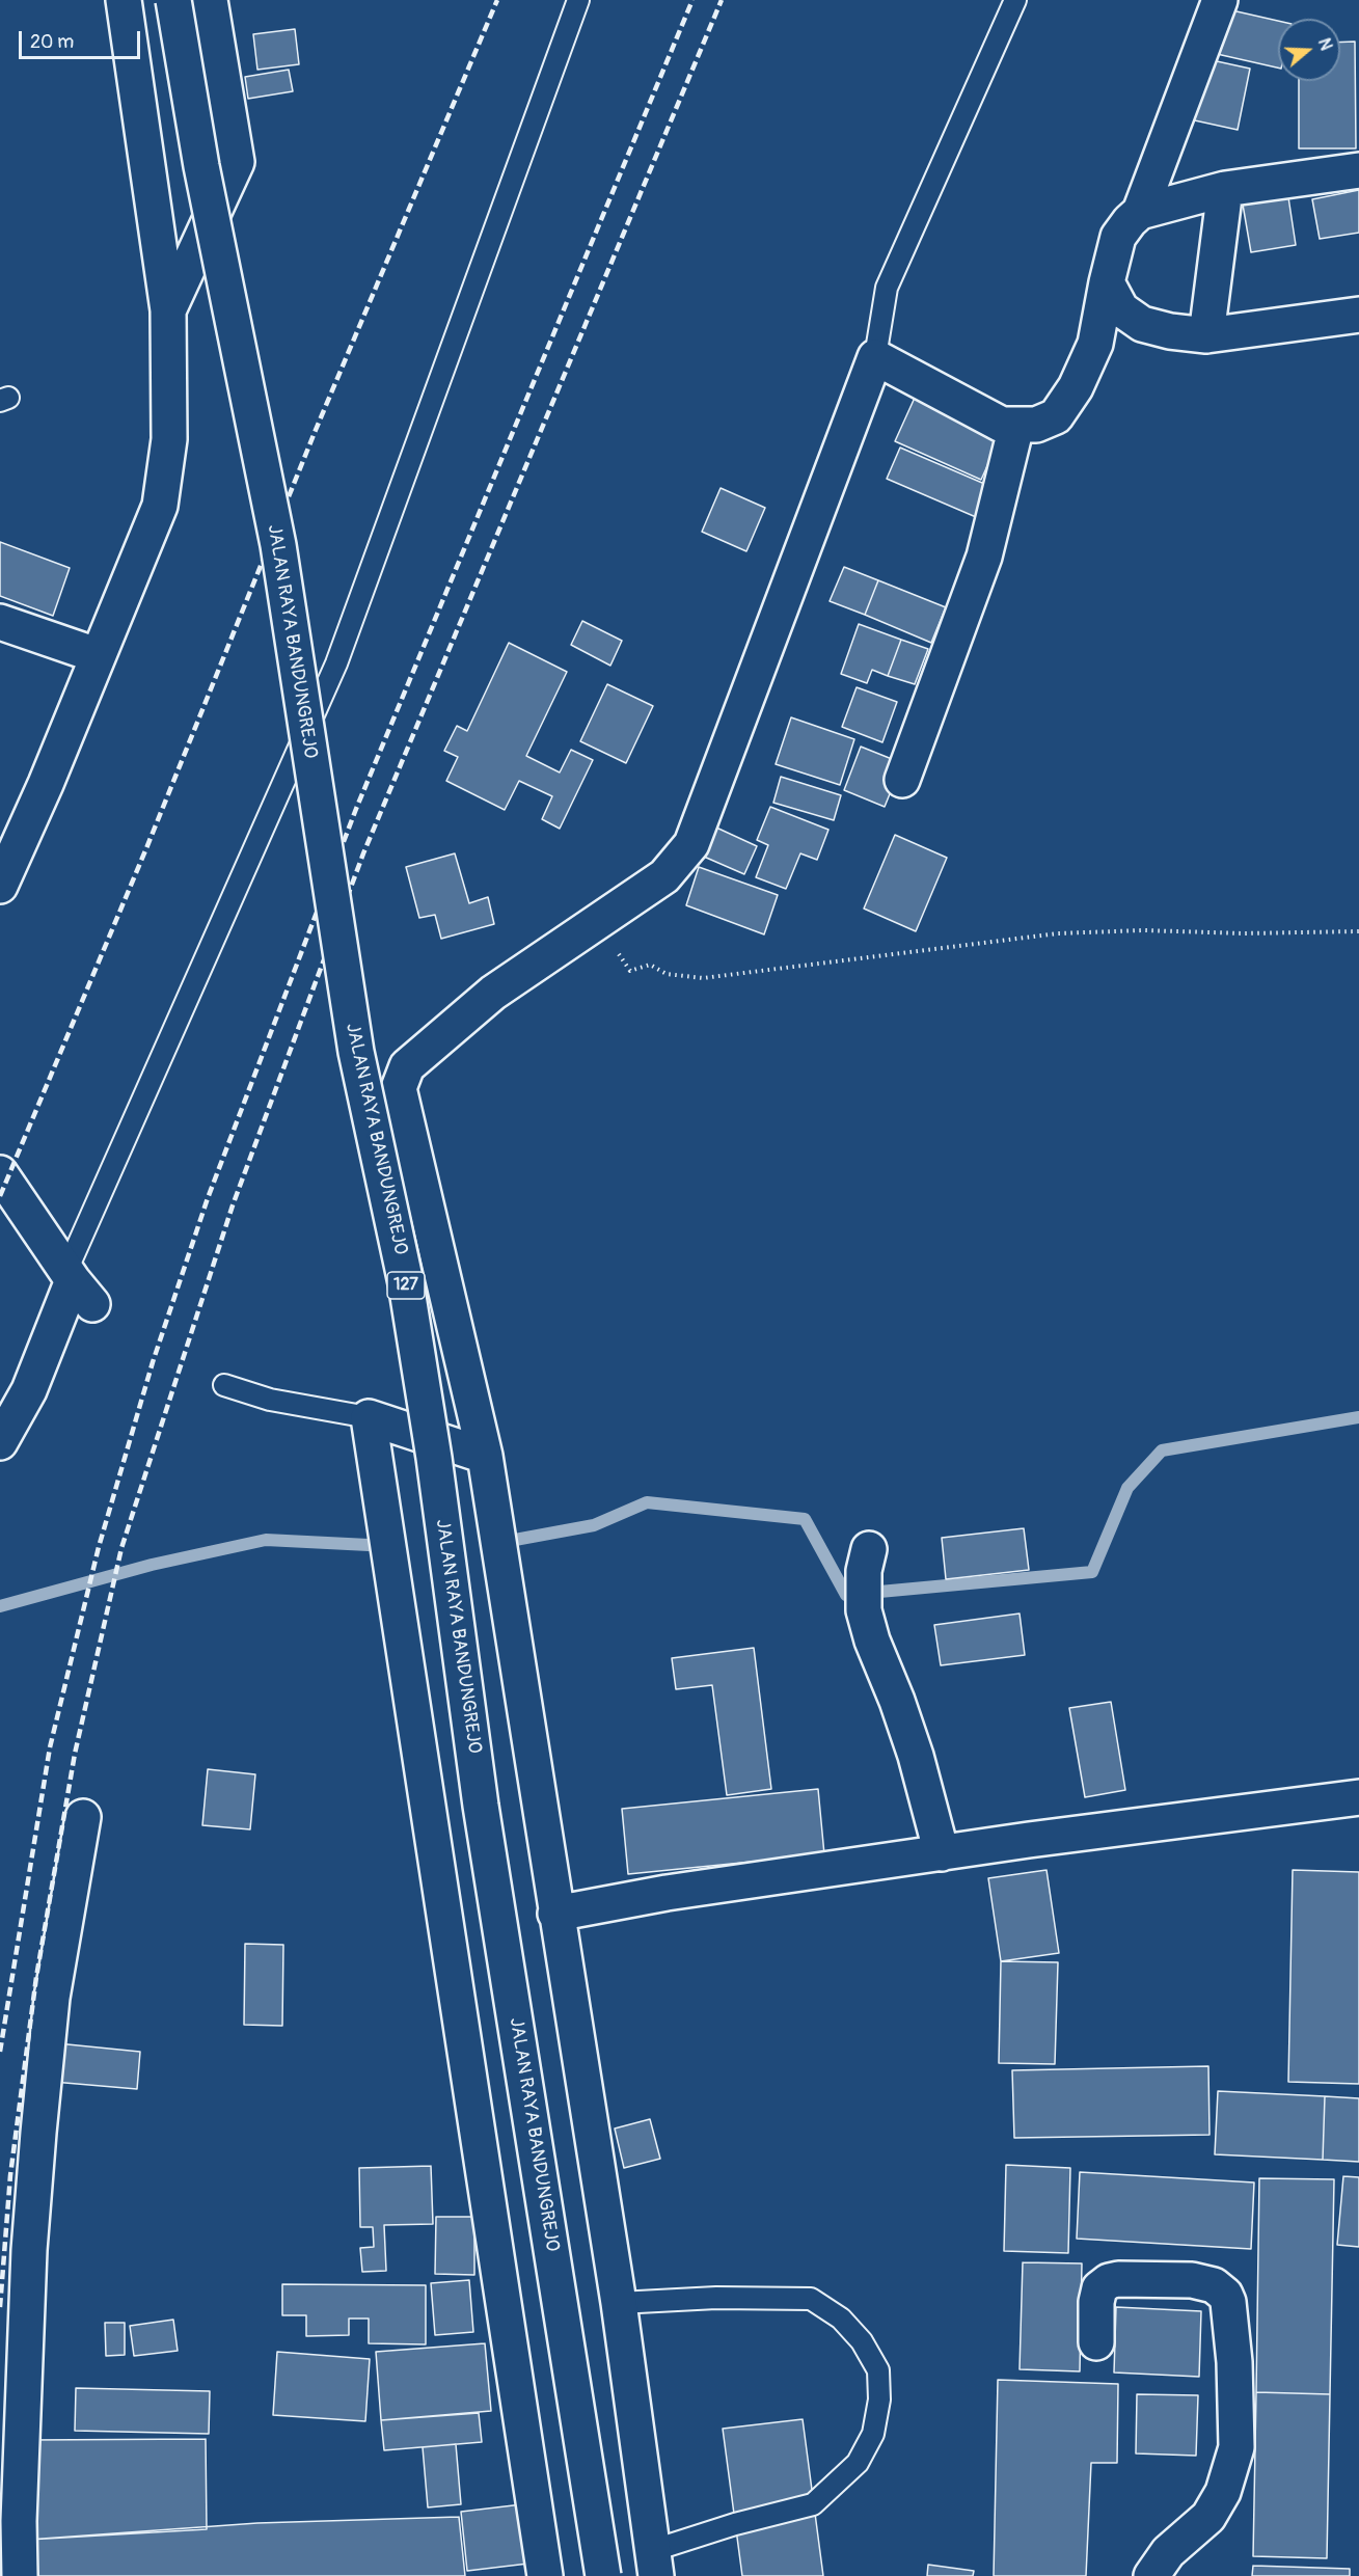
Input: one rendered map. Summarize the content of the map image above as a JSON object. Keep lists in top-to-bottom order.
{
  "streets": {
    "street": ["JALAN RAYA BANDUNGREJO", "127"]
  },
  "scale_bar": "20 m",
  "north": "right"
}
